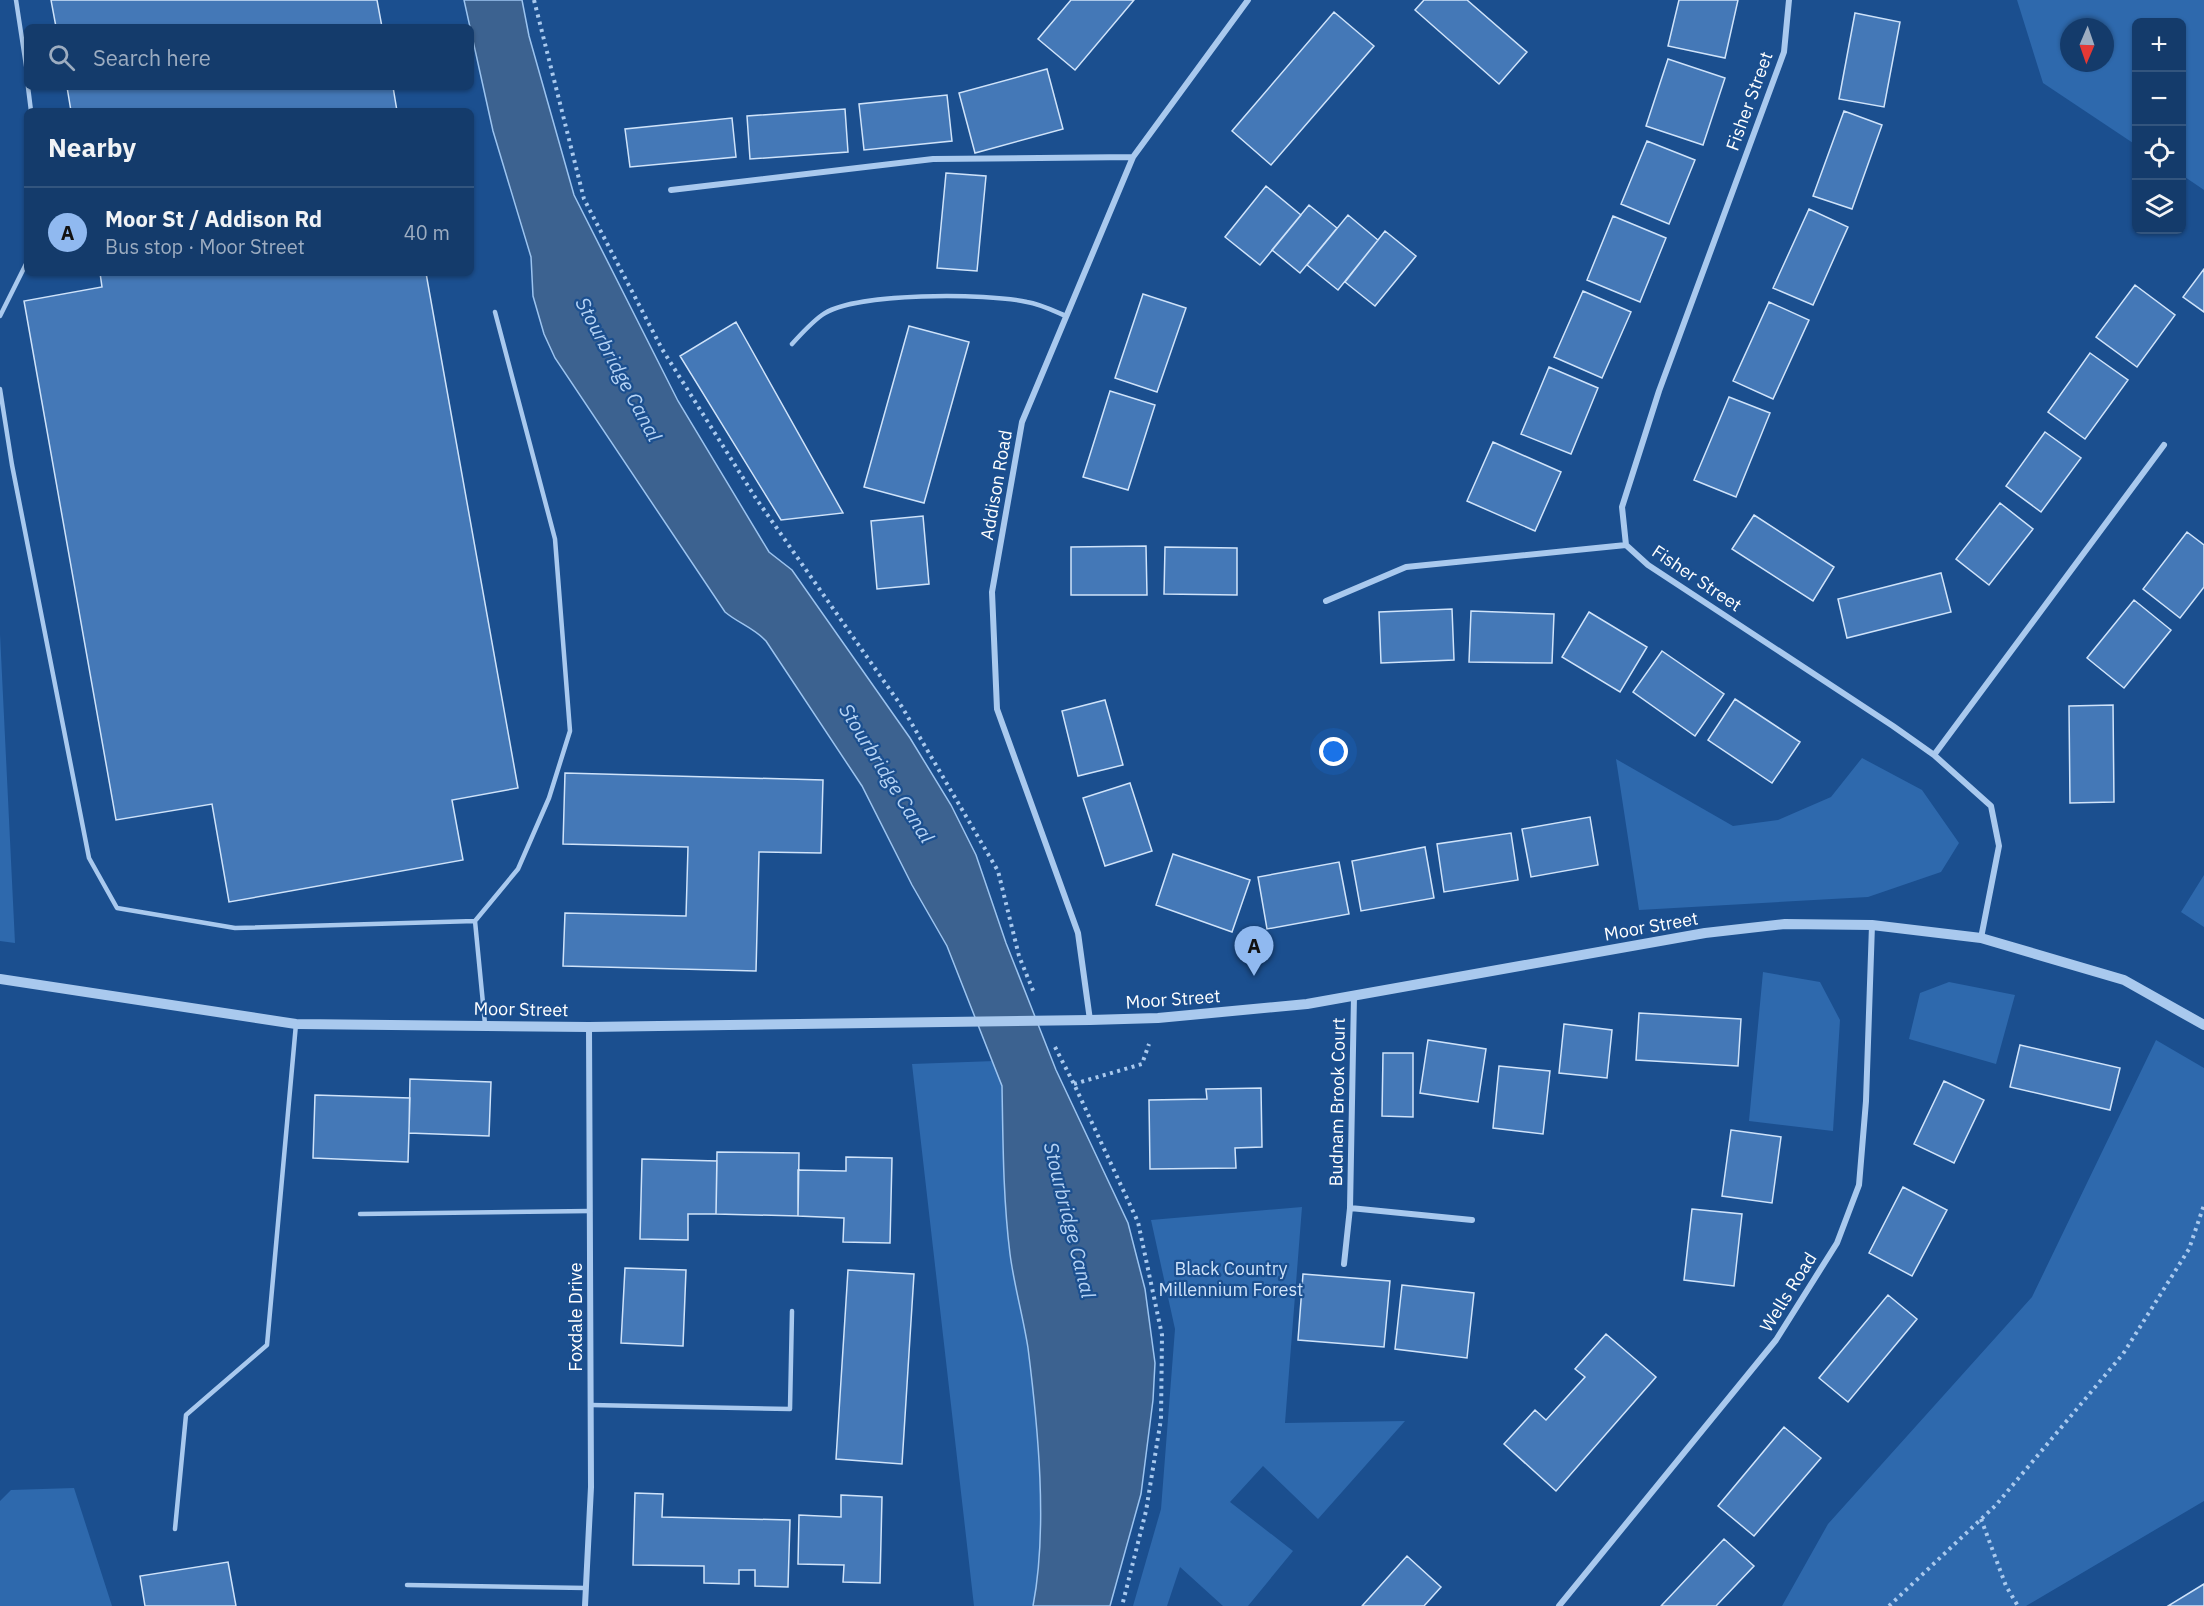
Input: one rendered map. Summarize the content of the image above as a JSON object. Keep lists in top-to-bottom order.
{
  "streets": {
    "street": [
      "Fisher Street",
      "Addison Road",
      "Moor Street",
      "Budnam Brook Court",
      "Wells Road",
      "Foxdale Drive"
    ]
  },
  "crossings": [
    ["Fisher Street", "Moor Street"],
    ["Addison Road", "Moor Street"],
    ["Moor Street", "Budnam Brook Court"],
    ["Moor Street", "Wells Road"],
    ["Moor Street", "Foxdale Drive"]
  ],
  "water": ["Stourbridge Canal"],
  "parks": ["Black Country Millennium Forest"],
  "north": "bottom",
  "page": {
    "map_buttons": ["+", "−"],
    "search": "Search here",
    "heading": "Nearby",
    "list": [
      {
        "mark": "A",
        "name": "Moor St / Addison Rd",
        "note": "Bus stop · Moor Street",
        "value": "40 m"
      }
    ],
    "pins": "A"
  }
}
